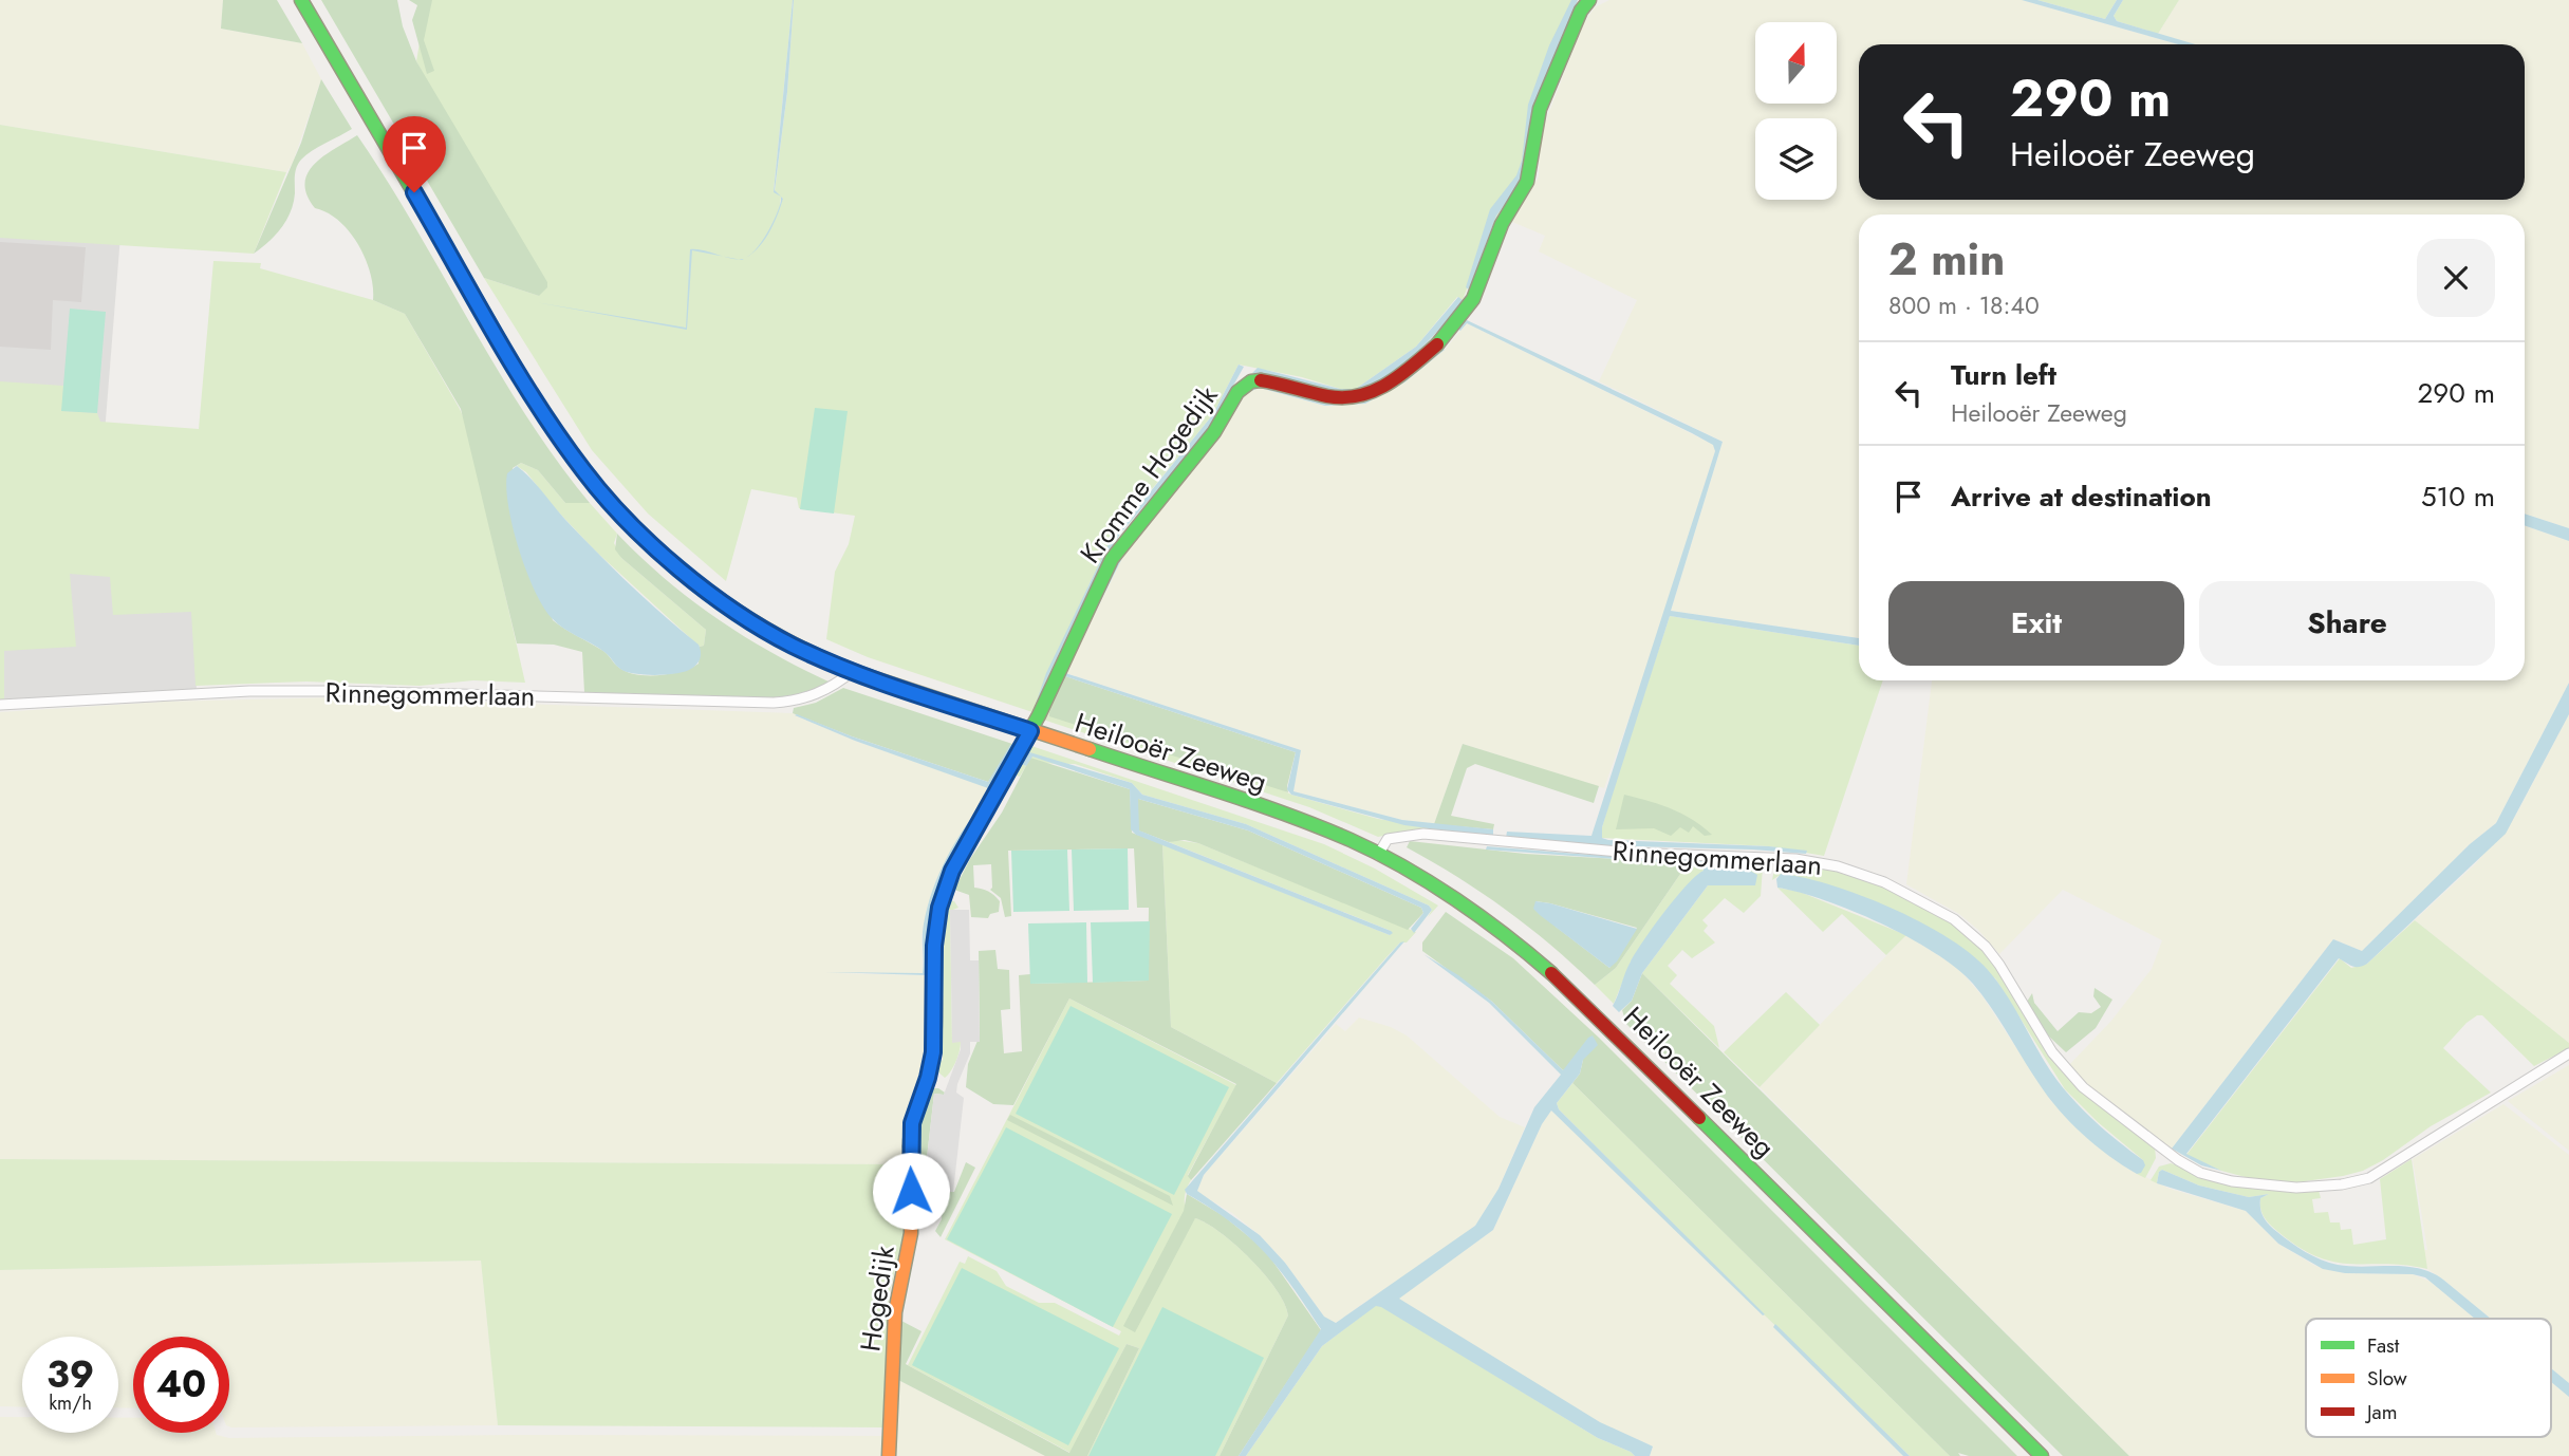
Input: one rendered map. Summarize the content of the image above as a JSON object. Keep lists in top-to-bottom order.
{
  "streets": {
    "street": [
      "Kromme Hogedijk",
      "Rinnegommerlaan",
      "Heilooër Zeeweg",
      "Hogedijk"
    ]
  },
  "crossings": [
    ["Kromme Hogedijk", "Heilooër Zeeweg"],
    ["Kromme Hogedijk", "Hogedijk"],
    ["Rinnegommerlaan", "Heilooër Zeeweg"],
    ["Heilooër Zeeweg", "Hogedijk"]
  ],
  "legend": ["Fast", "Slow", "Jam"],
  "north": "top",
  "page": {
    "turn": ["290 m", "Heilooër Zeeweg"],
    "heading": ["2 min", "800 m · 18:40"],
    "list": [
      {
        "name": "Turn left",
        "note": "Heilooër Zeeweg",
        "value": "290 m"
      },
      {
        "name": "Arrive at destination",
        "value": "510 m"
      }
    ],
    "buttons": ["Exit", "Share"],
    "speed": "39 km/h",
    "limit": "40"
  }
}
